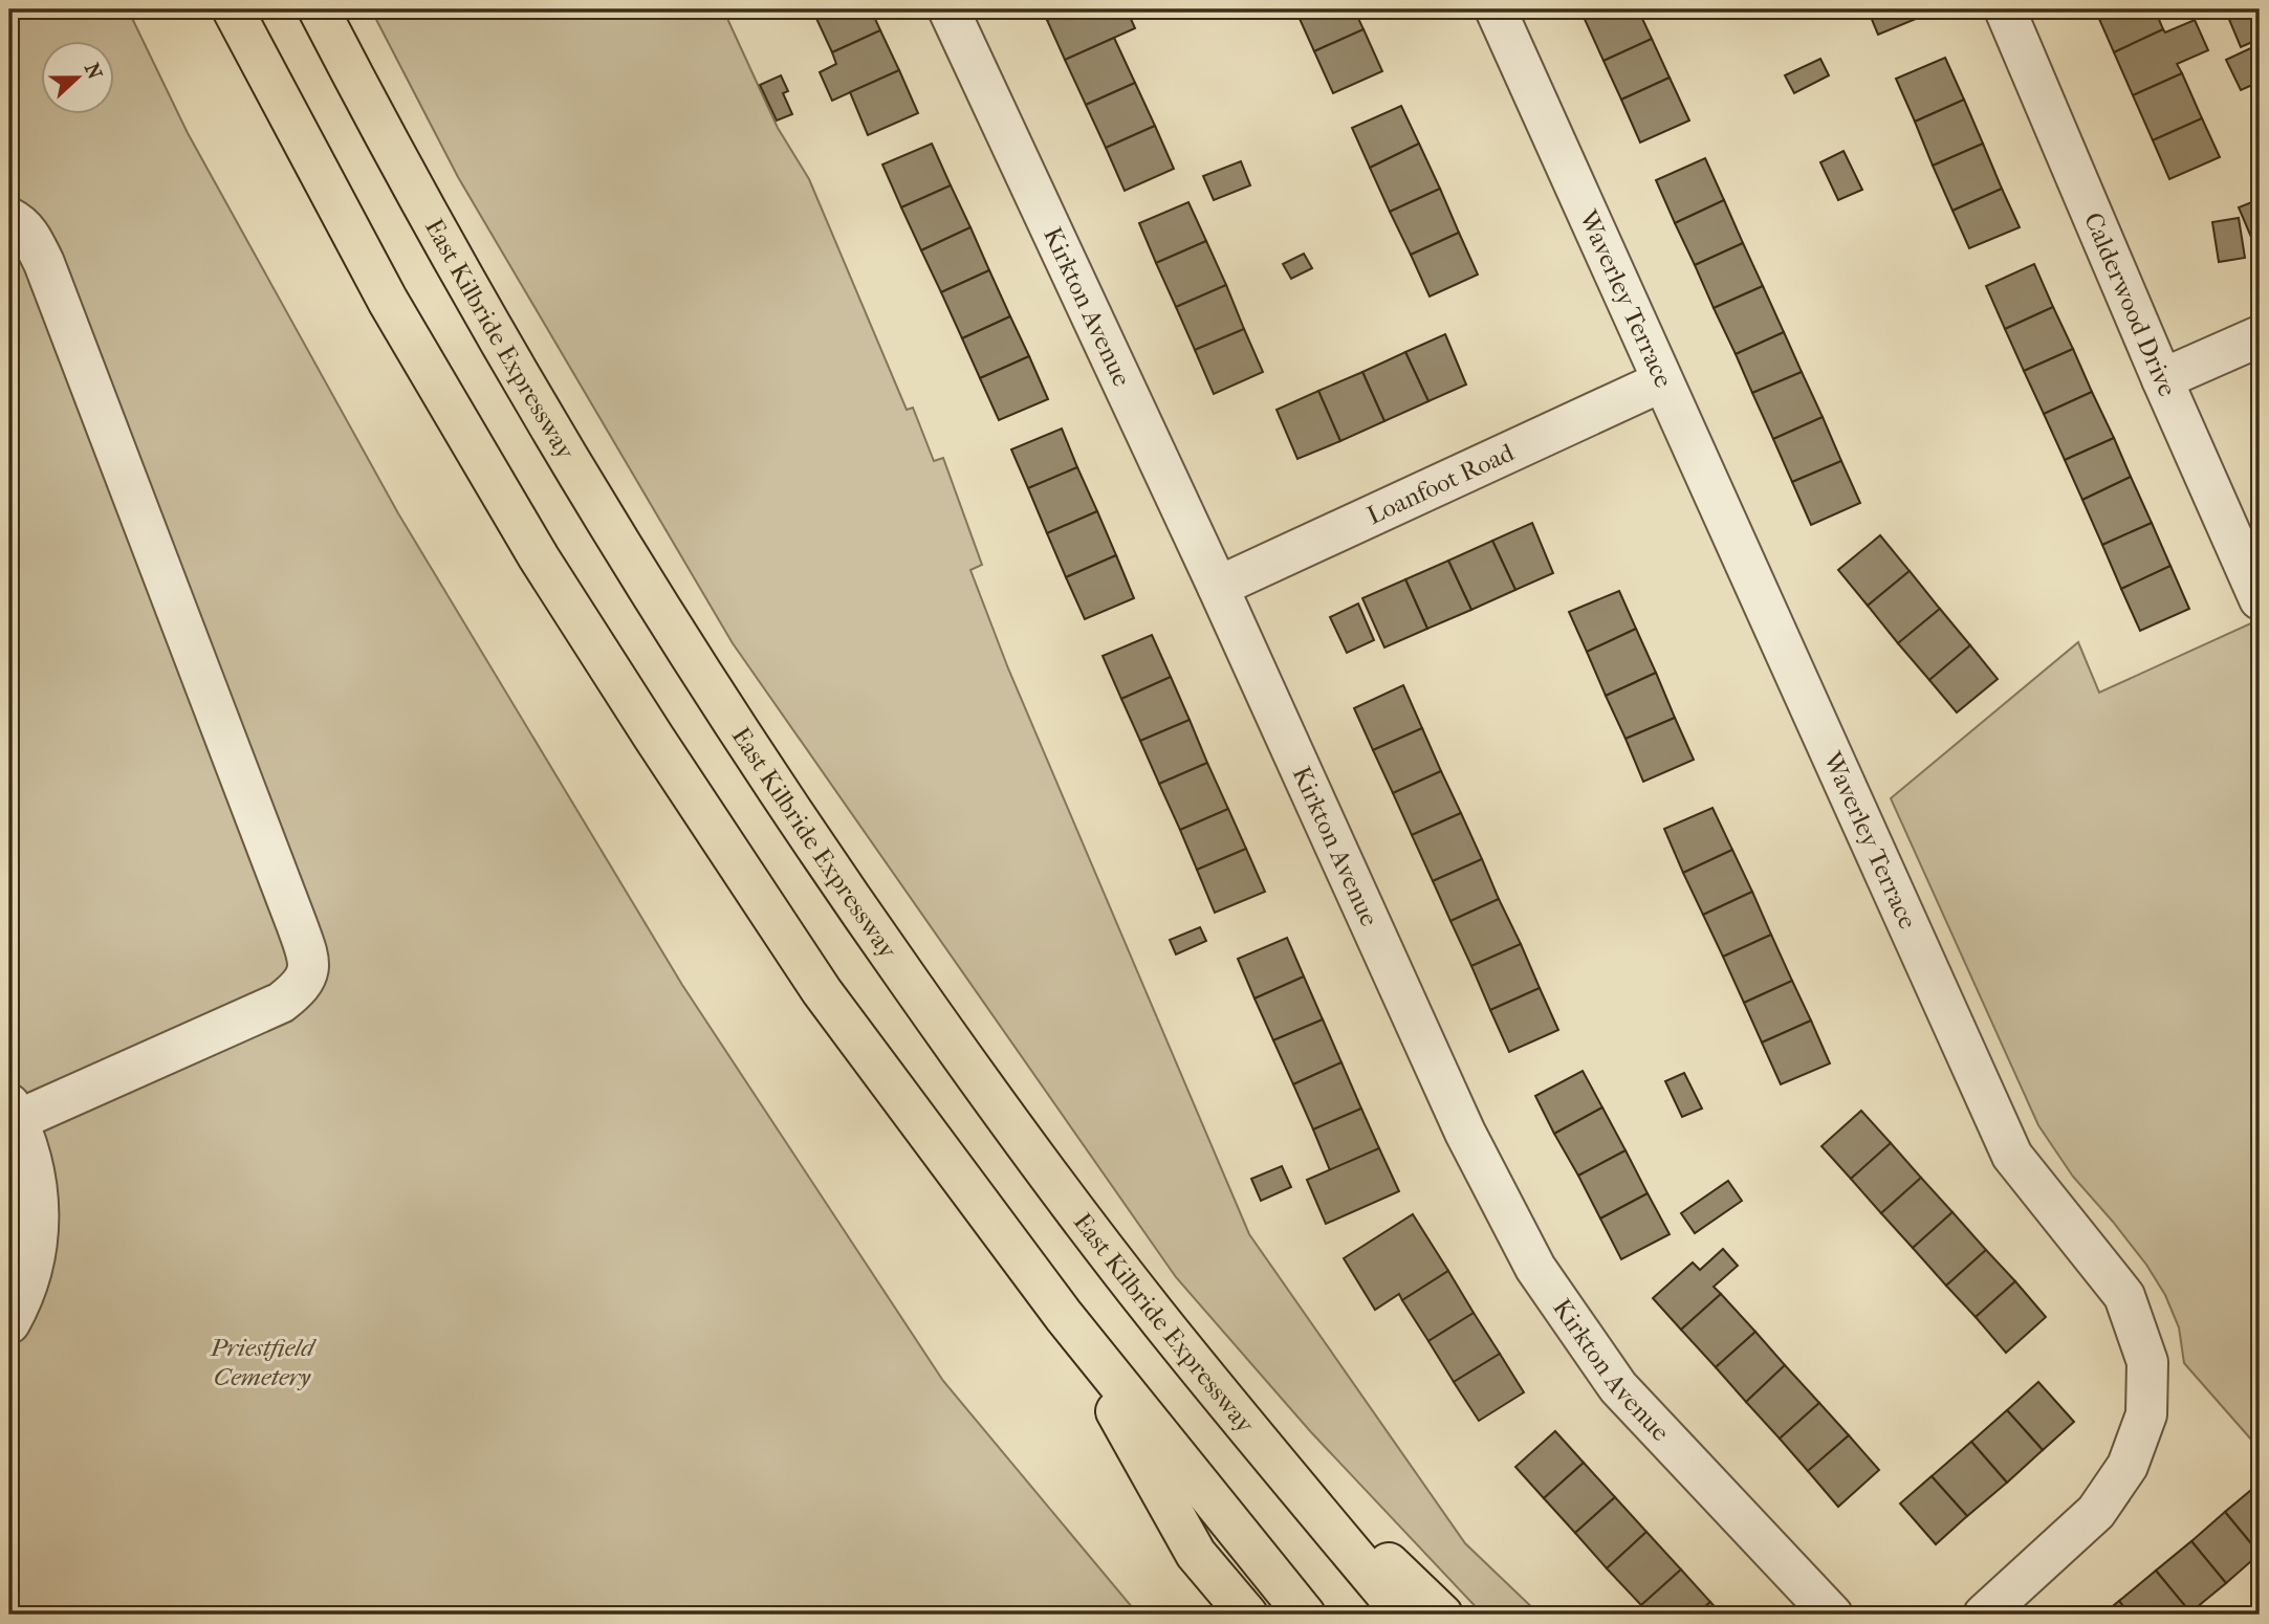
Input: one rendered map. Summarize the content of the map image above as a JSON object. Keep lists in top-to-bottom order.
{
  "streets": {
    "highway": ["East Kilbride Expressway"],
    "street": [
      "Waverley Terrace",
      "Calderwood Drive",
      "Kirkton Avenue",
      "Loanfoot Road"
    ]
  },
  "crossings": [
    ["Waverley Terrace", "Loanfoot Road"],
    ["Kirkton Avenue", "Loanfoot Road"]
  ],
  "parks": ["Priestfield Cemetery"],
  "north": "right"
}
